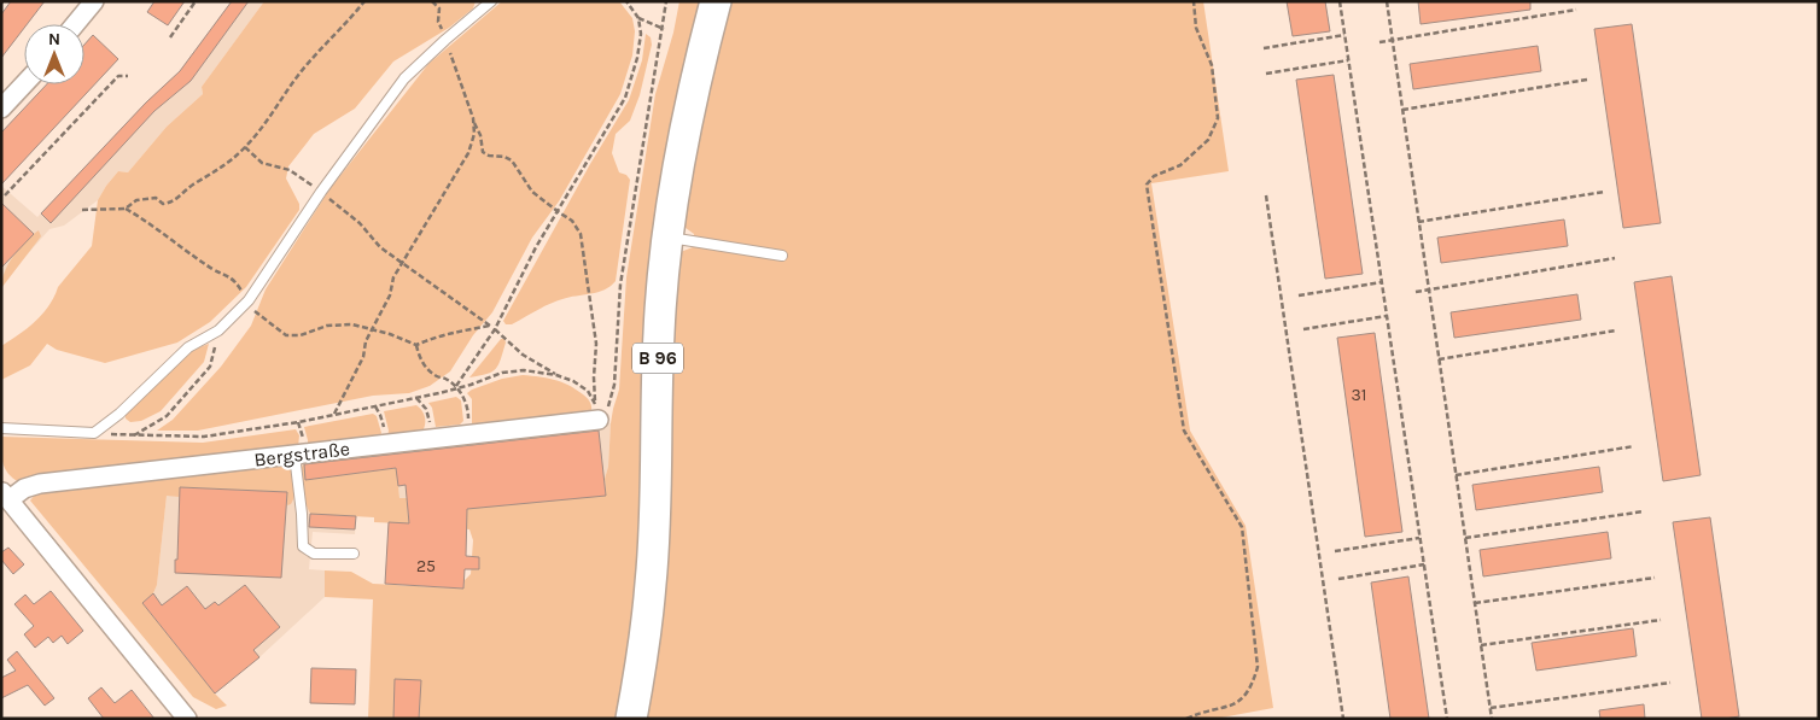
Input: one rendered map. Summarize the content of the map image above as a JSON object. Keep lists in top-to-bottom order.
{
  "streets": {
    "main road": ["B 96"],
    "street": ["Bergstraße"]
  },
  "house_numbers": ["31", "25"],
  "north": "top"
}
